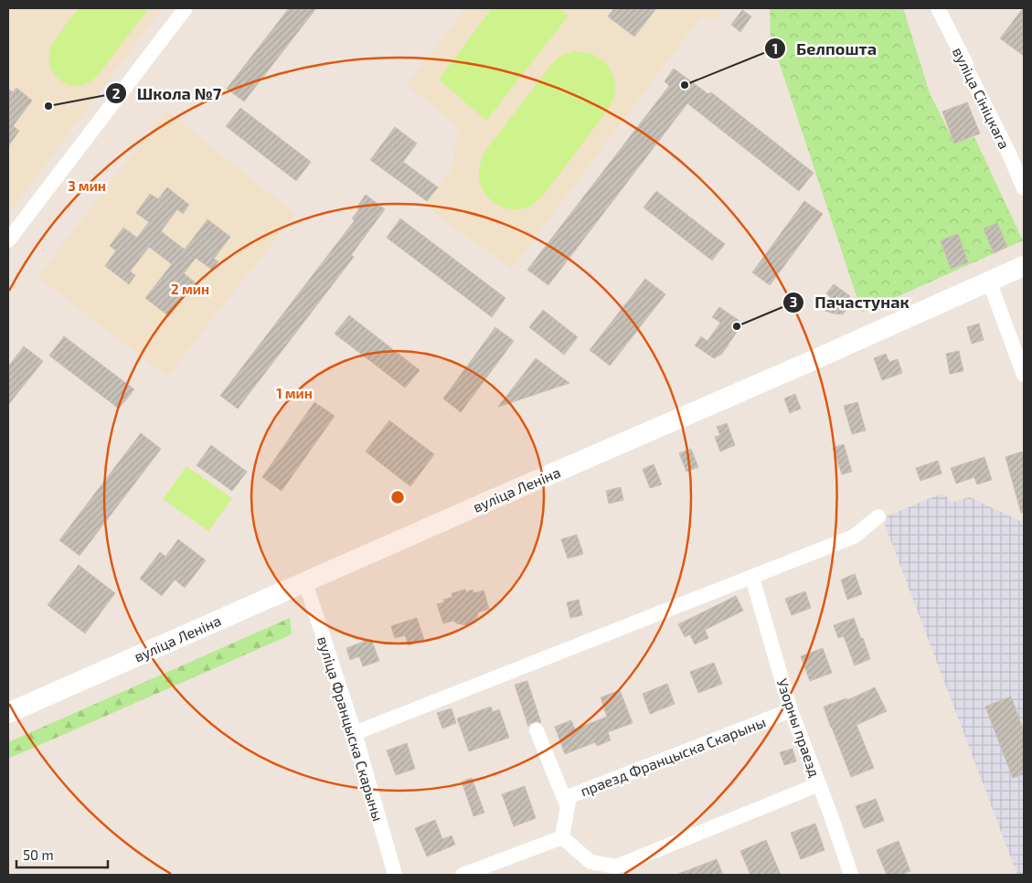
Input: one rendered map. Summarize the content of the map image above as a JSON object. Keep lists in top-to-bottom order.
{
  "streets": {
    "main road": ["вуліца Леніна"],
    "street": [
      "вуліца Сініцкага",
      "Узорны праезд",
      "вуліца Францыска Скарыны",
      "праезд Францыска Скарыны"
    ]
  },
  "crossings": [
    ["вуліца Леніна", "вуліца Францыска Скарыны"],
    ["Узорны праезд", "праезд Францыска Скарыны"]
  ],
  "places": ["Белпошта", "Школа №7", "Пачастунак"],
  "scale_bar": "50 m",
  "rings": ["3 мин", "2 мин", "1 мин"]
}
